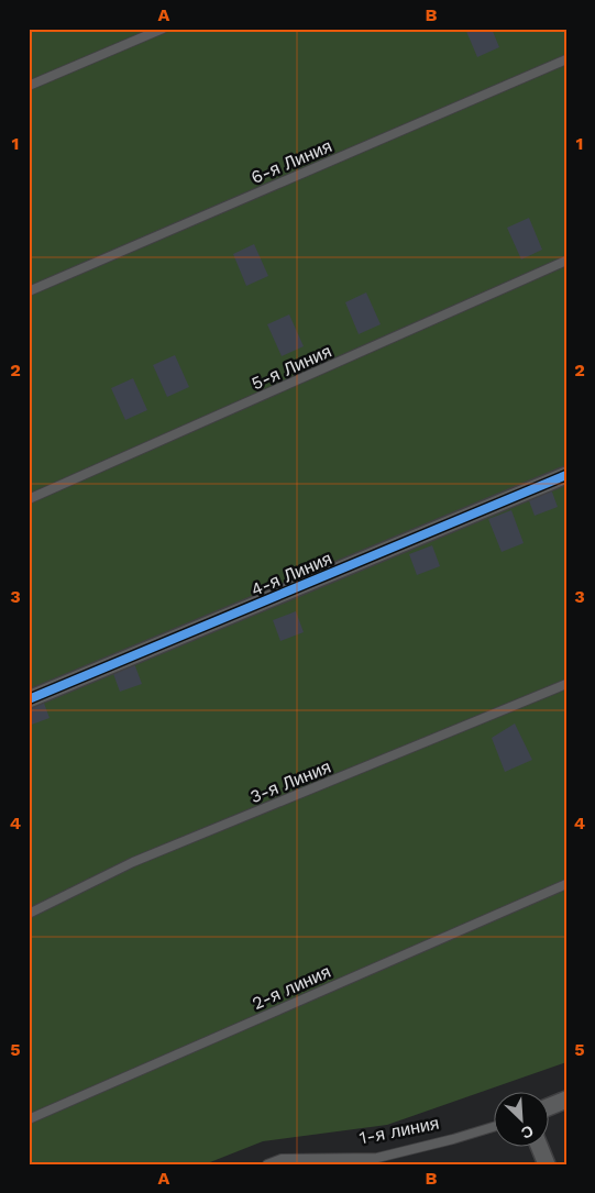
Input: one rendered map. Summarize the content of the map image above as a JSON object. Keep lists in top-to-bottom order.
{
  "streets": {
    "street": ["4-я Линия"],
    "lane": [
      "6-я Линия",
      "5-я Линия",
      "3-я Линия",
      "2-я линия",
      "1-я линия"
    ]
  },
  "north": "bottom right",
  "grid": {
    "columns": ["A", "B"],
    "rows": [
      "1",
      "2",
      "3",
      "4",
      "5"
    ]
  }
}
